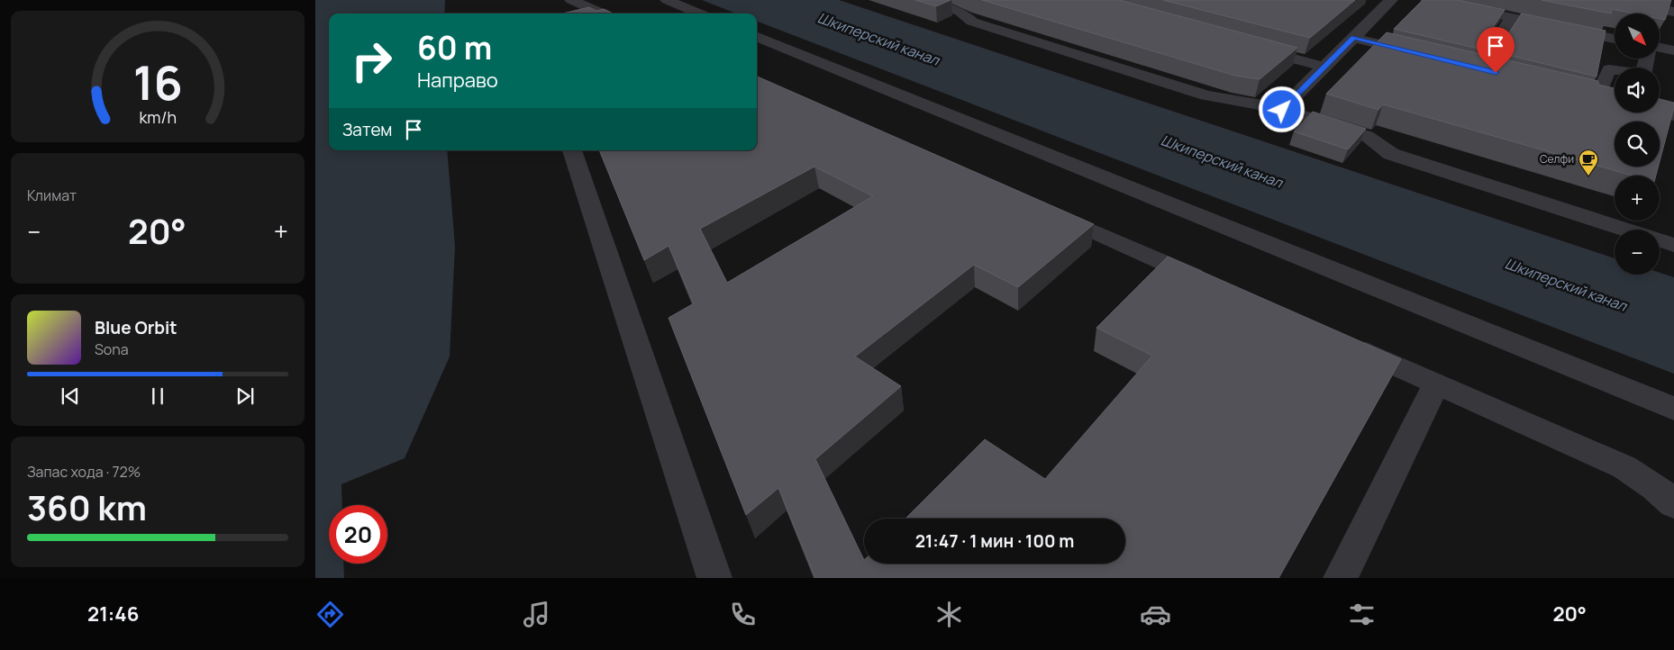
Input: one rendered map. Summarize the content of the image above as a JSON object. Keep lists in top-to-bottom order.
{
  "water": ["Шкиперский канал"],
  "places": {
    "cafe": ["Селфи"]
  },
  "north": "bottom right",
  "page": {
    "map_buttons": ["+", "−"],
    "turn": ["60 m", "Направо"],
    "then": "Затем",
    "tile": [
      "Климат",
      ["Запас хода · 72%", "360 km"]
    ],
    "heat": ["−", "20°", "+"],
    "song": ["Blue Orbit", "Sona"],
    "limit": "20",
    "trip": "21:47 · 1 мин · 100 m",
    "tabs": ["21:46", "20°"],
    "gauge": ["16", "km/h"]
  }
}
